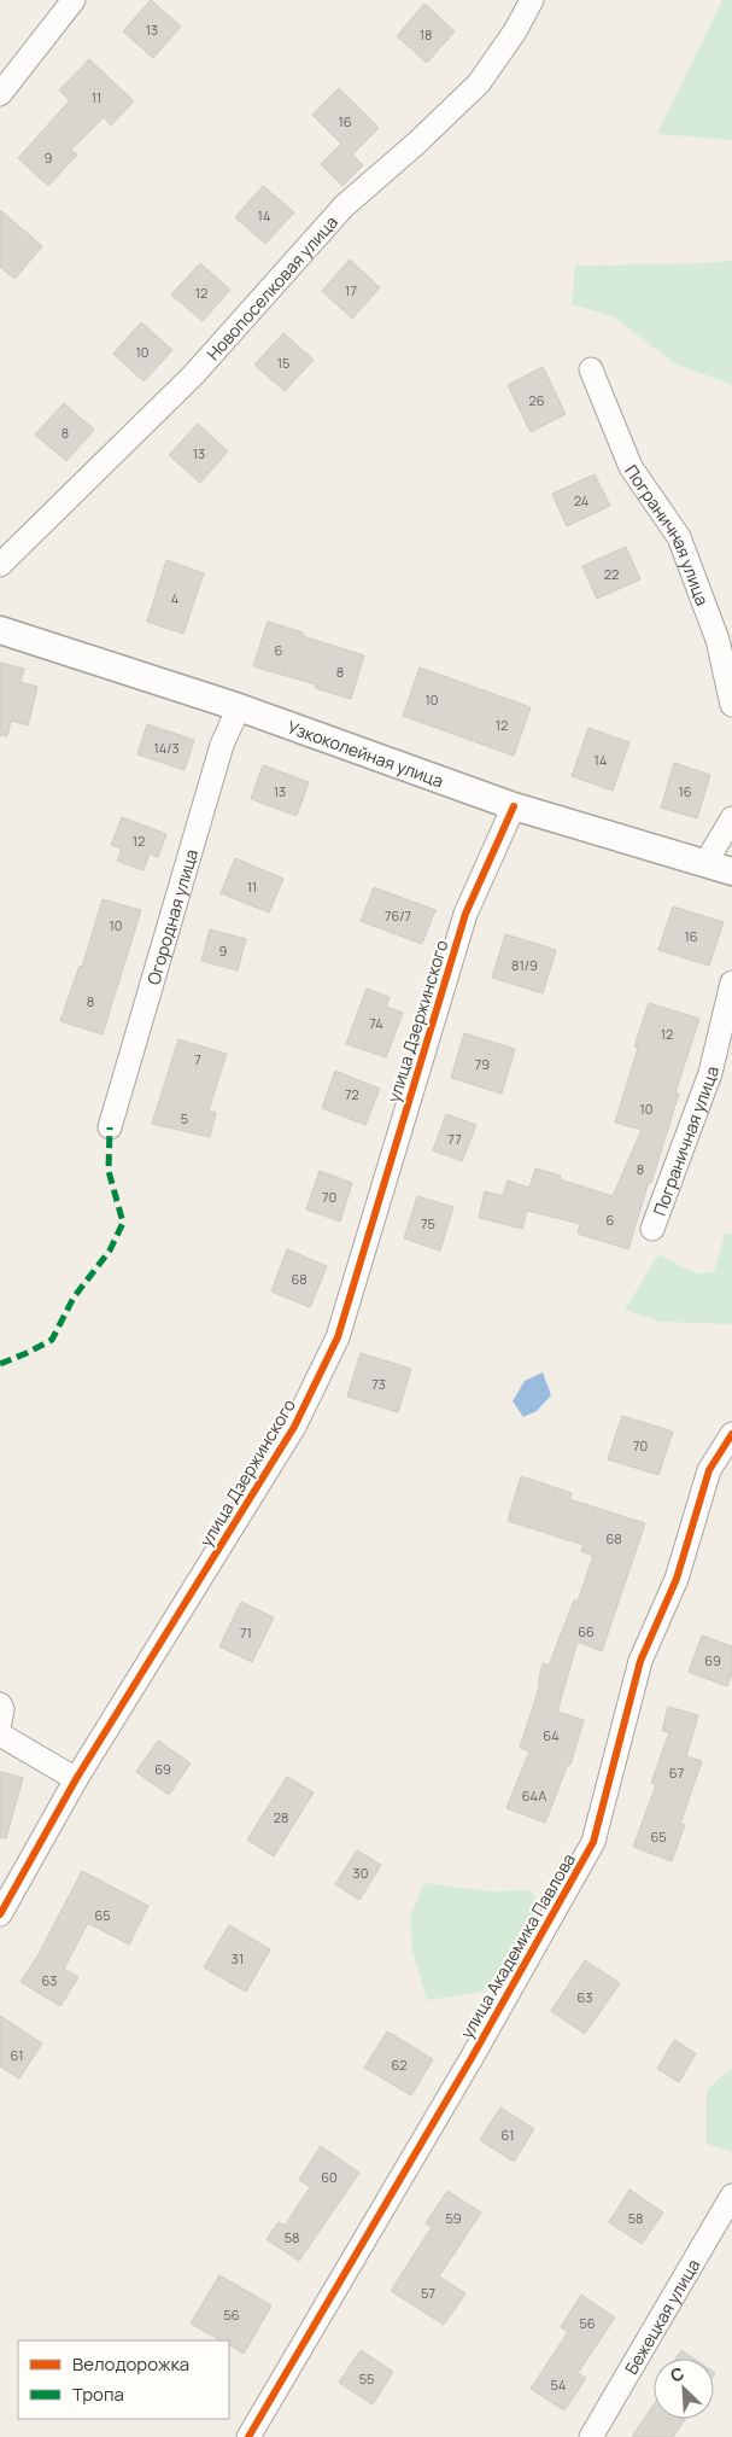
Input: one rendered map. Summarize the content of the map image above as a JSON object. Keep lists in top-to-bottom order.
{
  "streets": {
    "street": [
      "Новопоселковая улица",
      "Пограничная улица",
      "Узкоколейная улица",
      "Огородная улица",
      "улица Дзержинского",
      "улица Академика Павлова",
      "Бежецкая улица"
    ]
  },
  "crossings": [
    ["Узкоколейная улица", "Огородная улица"],
    ["Узкоколейная улица", "улица Дзержинского"]
  ],
  "house_numbers": [
    "13",
    "18",
    "11",
    "16",
    "9",
    "14",
    "17",
    "12",
    "10",
    "15",
    "26",
    "8",
    "13",
    "24",
    "22",
    "4",
    "6",
    "8",
    "10",
    "12",
    "14/3",
    "14",
    "13",
    "16",
    "12",
    "11",
    "76/7",
    "10",
    "16",
    "9",
    "81/9",
    "8",
    "74",
    "12",
    "7",
    "79",
    "72",
    "10",
    "5",
    "77",
    "8",
    "70",
    "6",
    "75",
    "68",
    "73",
    "70",
    "68",
    "66",
    "71",
    "69",
    "64",
    "69",
    "67",
    "64А",
    "28",
    "65",
    "30",
    "65",
    "31",
    "63",
    "63",
    "61",
    "62",
    "61",
    "60",
    "59",
    "58",
    "58",
    "57",
    "56",
    "56",
    "55",
    "54"
  ],
  "legend": ["Велодорожка", "Тропа"],
  "north": "top left"
}
